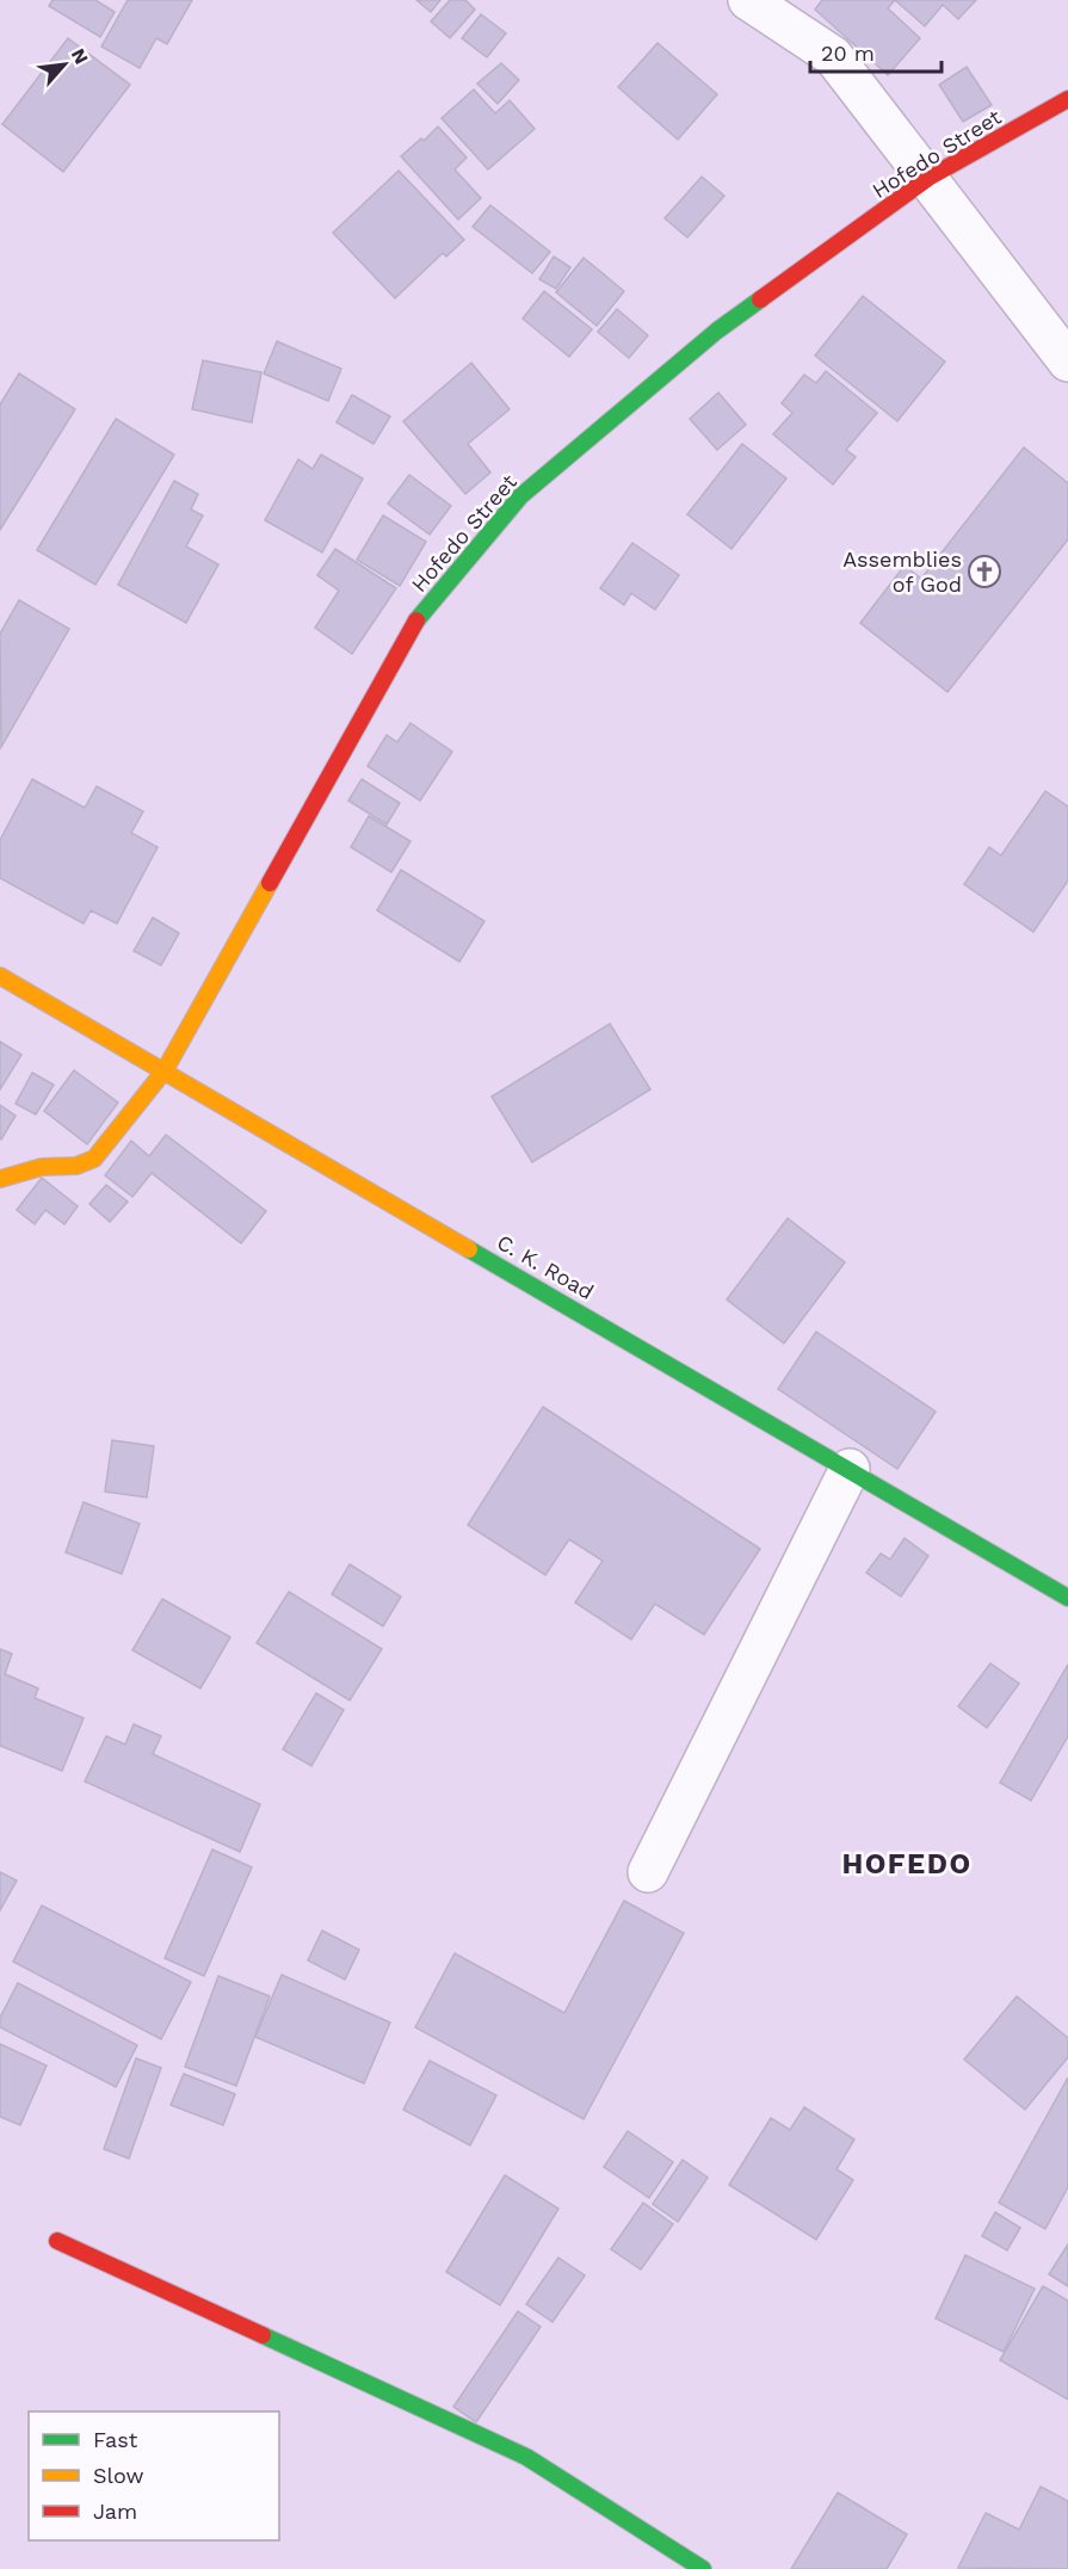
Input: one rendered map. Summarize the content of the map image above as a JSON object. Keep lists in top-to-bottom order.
{
  "streets": {
    "street": ["Hofedo Street", "C. K. Road"]
  },
  "crossings": [
    ["Hofedo Street", "C. K. Road"]
  ],
  "districts": ["HOFEDO"],
  "places": {
    "church": ["Assemblies of God"]
  },
  "legend": ["Fast", "Slow", "Jam"],
  "scale_bar": "20 m",
  "north": "top right"
}
